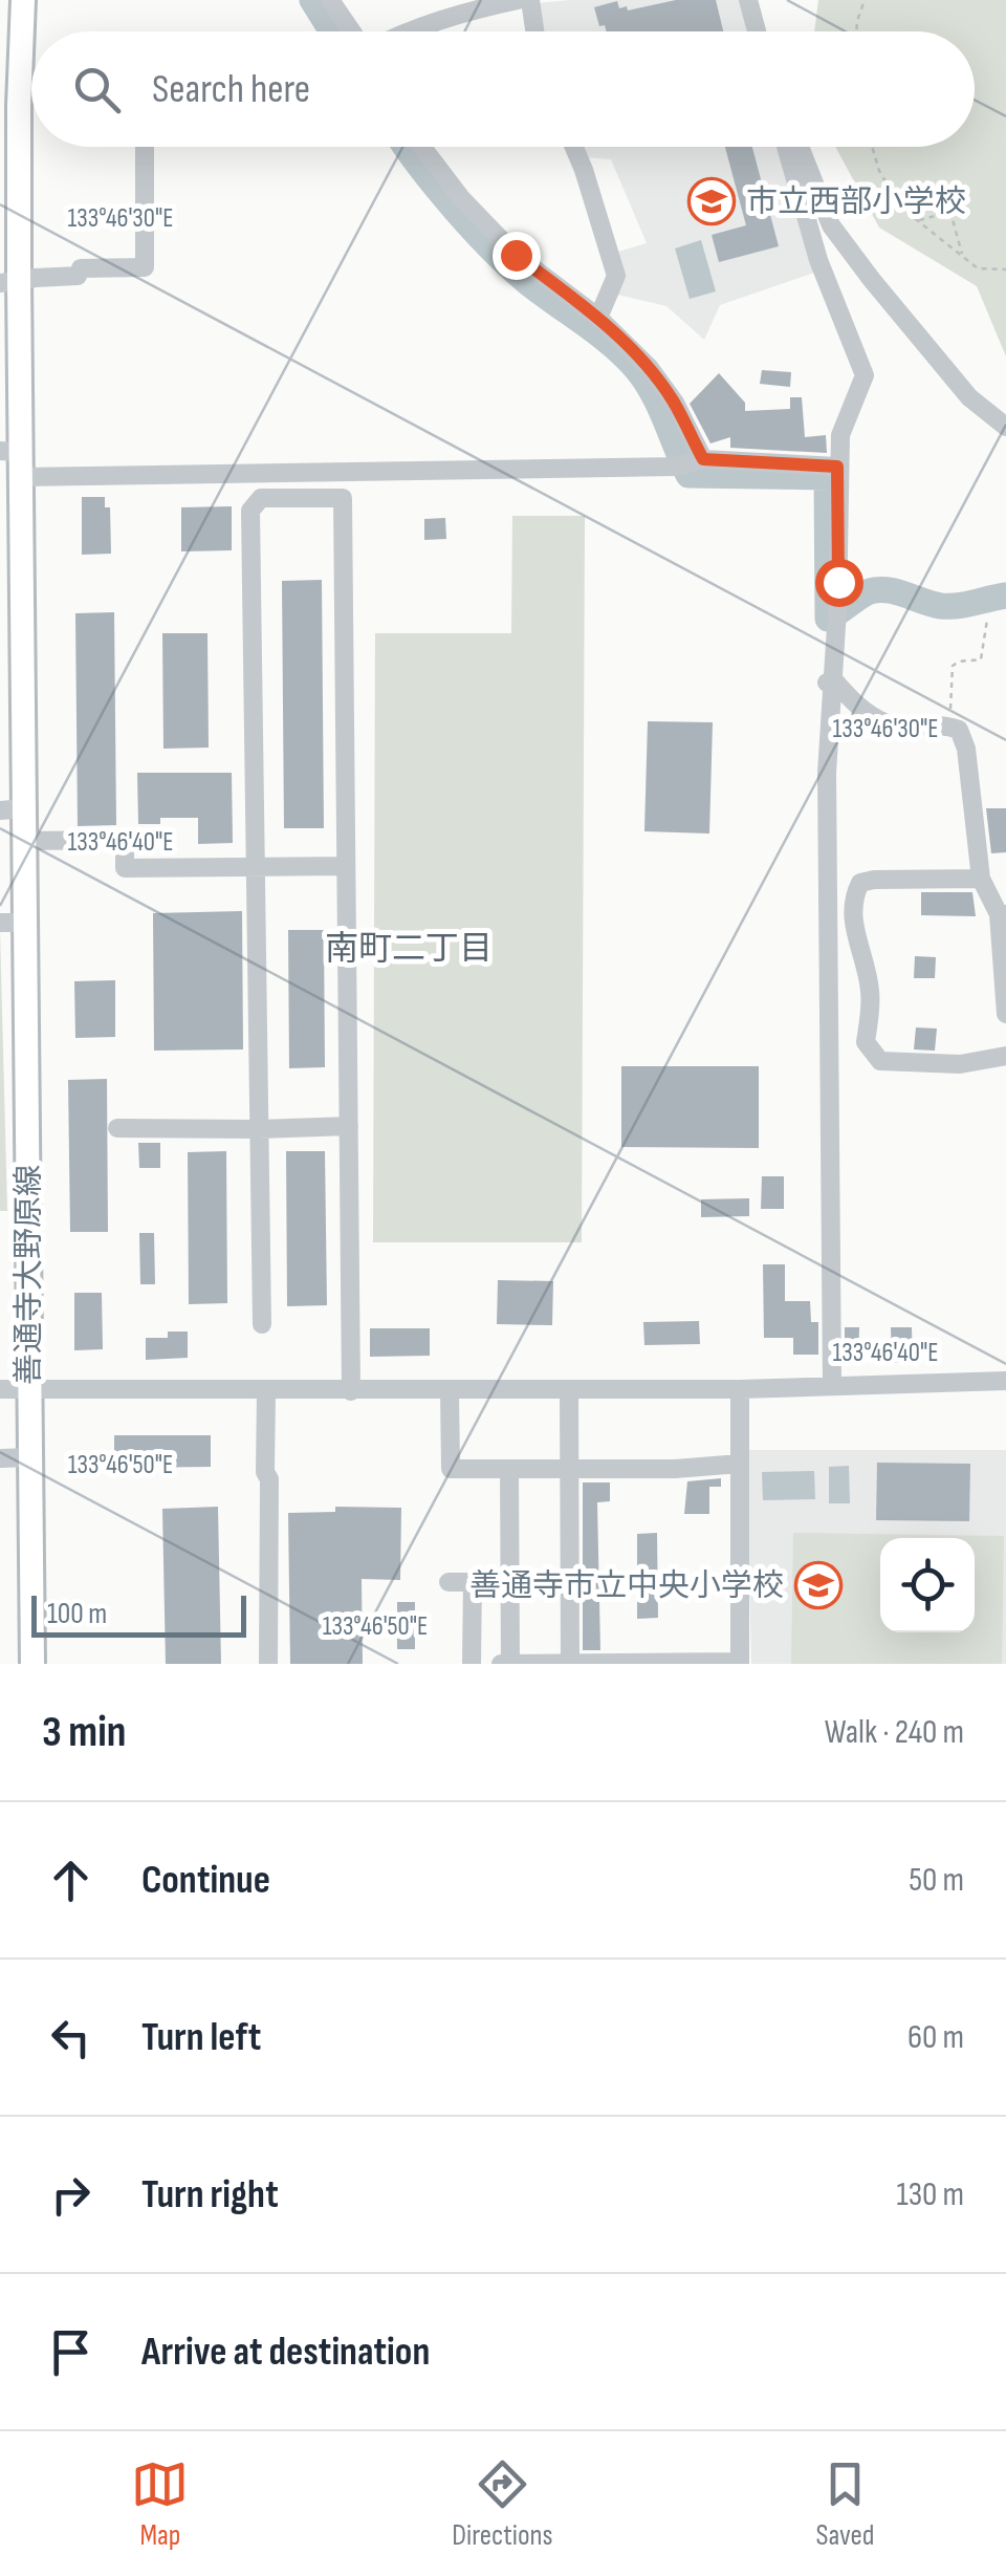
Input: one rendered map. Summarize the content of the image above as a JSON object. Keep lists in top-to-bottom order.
{
  "streets": {
    "main road": ["善通寺大野原線"]
  },
  "districts": ["南町二丁目"],
  "places": {
    "school or university": ["市立西部小学校", "善通寺市立中央小学校"]
  },
  "scale_bar": "100 m",
  "page": {
    "search": "Search here",
    "scale": "100 m",
    "heading": ["3 min", "Walk · 240 m"],
    "list": [
      ["Continue", "50 m"],
      ["Turn left", "60 m"],
      ["Turn right", "130 m"],
      "Arrive at destination"
    ],
    "nav": ["Map", "Directions", "Saved"]
  },
  "coordinates": ["133°46'30\"E", "133°46'40\"E", "133°46'50\"E"]
}
